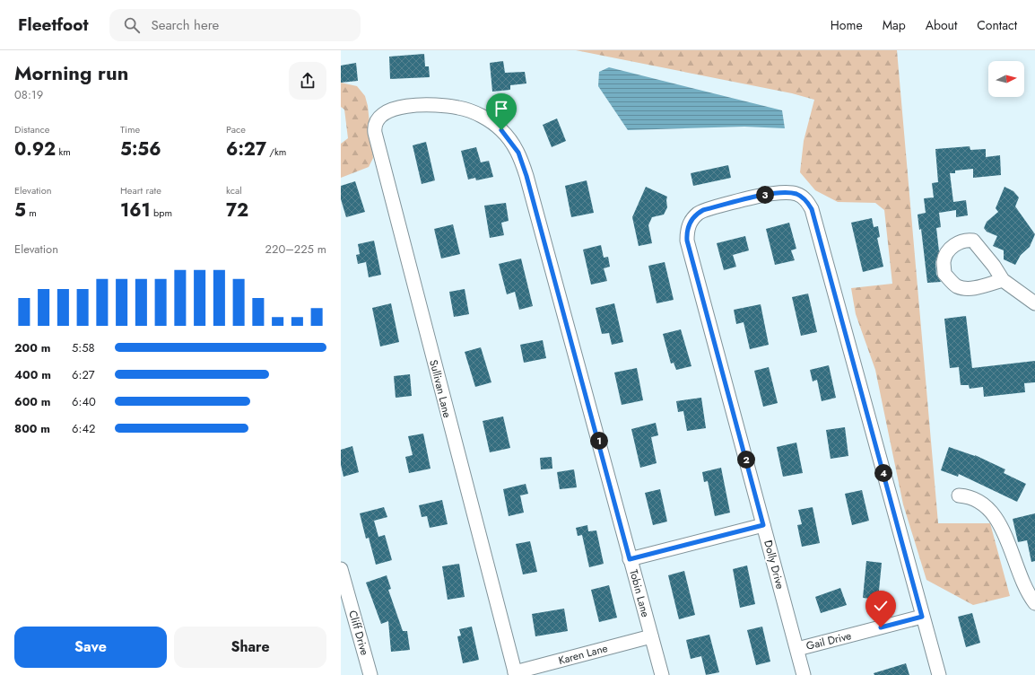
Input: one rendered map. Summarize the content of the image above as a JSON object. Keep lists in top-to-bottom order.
{
  "streets": {
    "street": [
      "Sullivan Lane",
      "Dolly Drive",
      "Tobin Lane",
      "Cliff Drive",
      "Gail Drive",
      "Karen Lane"
    ]
  },
  "crossings": [
    ["Sullivan Lane", "Tobin Lane"],
    ["Sullivan Lane", "Karen Lane"],
    ["Dolly Drive", "Gail Drive"],
    ["Tobin Lane", "Karen Lane"]
  ],
  "north": "right",
  "page": {
    "header": "Fleetfoot",
    "search": "Search here",
    "nav": [
      "Home",
      "Map",
      "About",
      "Contact"
    ],
    "heading": ["Morning run", "08:19"],
    "stats": [
      ["Distance", "0.92 km"],
      ["Time", "5:56"],
      ["Pace", "6:27 /km"],
      ["Elevation", "5 m"],
      ["Heart rate", "161 bpm"],
      ["kcal", "72"]
    ],
    "pins": [
      "3",
      "1",
      "2",
      "4"
    ],
    "chart": ["Elevation", "220–225 m"],
    "list": [
      {
        "name": "200 m",
        "note": "5:58"
      },
      {
        "name": "400 m",
        "note": "6:27"
      },
      {
        "name": "600 m",
        "note": "6:40"
      },
      {
        "name": "800 m",
        "note": "6:42"
      }
    ],
    "buttons": ["Save", "Share"]
  }
}
